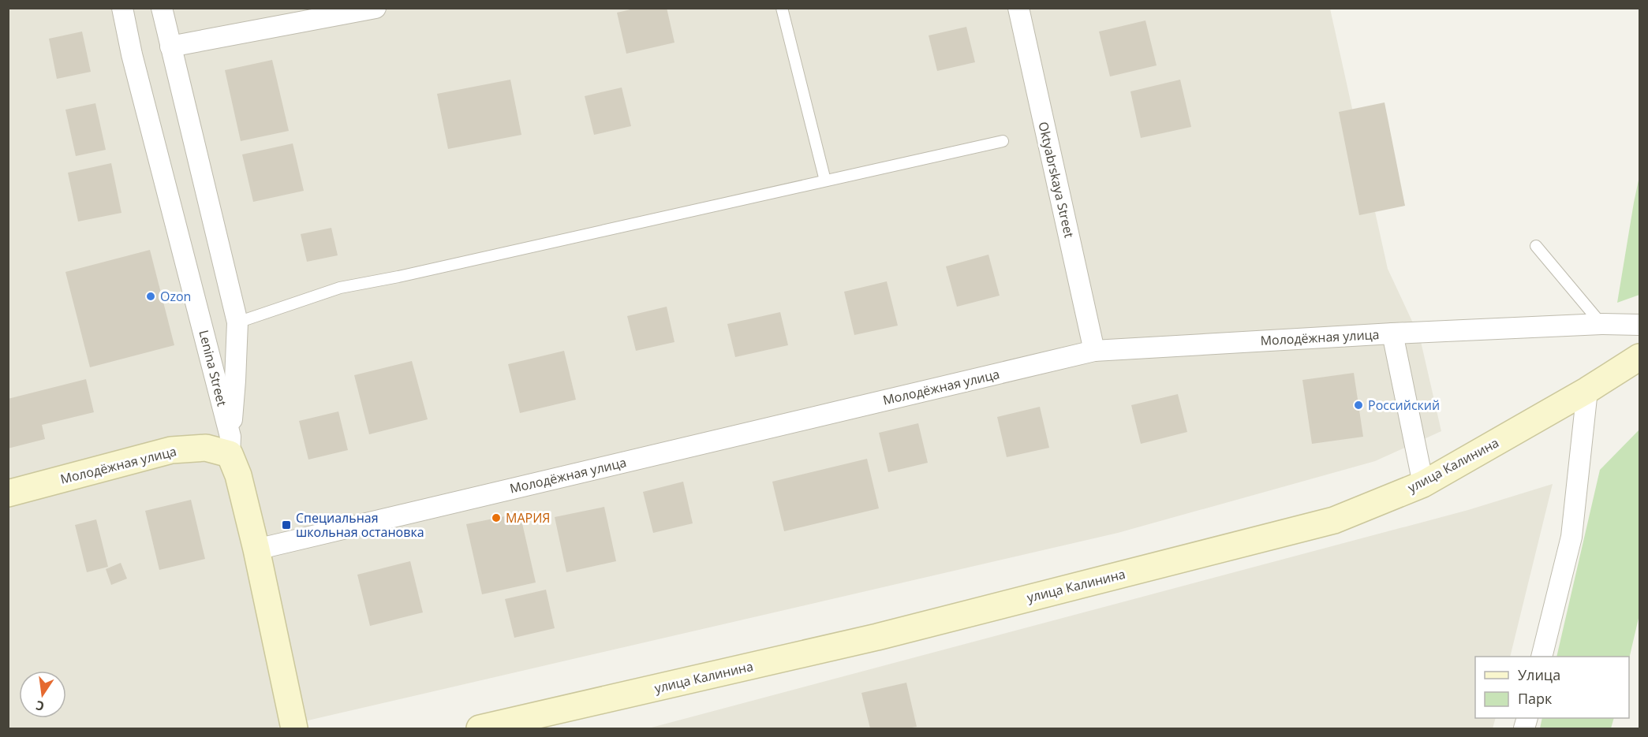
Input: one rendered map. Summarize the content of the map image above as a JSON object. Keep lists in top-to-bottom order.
{
  "streets": {
    "street": [
      "Oktyabrskaya Street",
      "Молодёжная улица",
      "Lenina Street",
      "улица Калинина"
    ]
  },
  "crossings": [
    ["Oktyabrskaya Street", "Молодёжная улица"],
    ["Молодёжная улица", "Lenina Street"]
  ],
  "places": {
    "other": ["Ozon", "Российский", "МАРИЯ"],
    "transit": ["Специальная школьная остановка"]
  },
  "legend": ["Улица", "Парк"],
  "north": "bottom"
}
